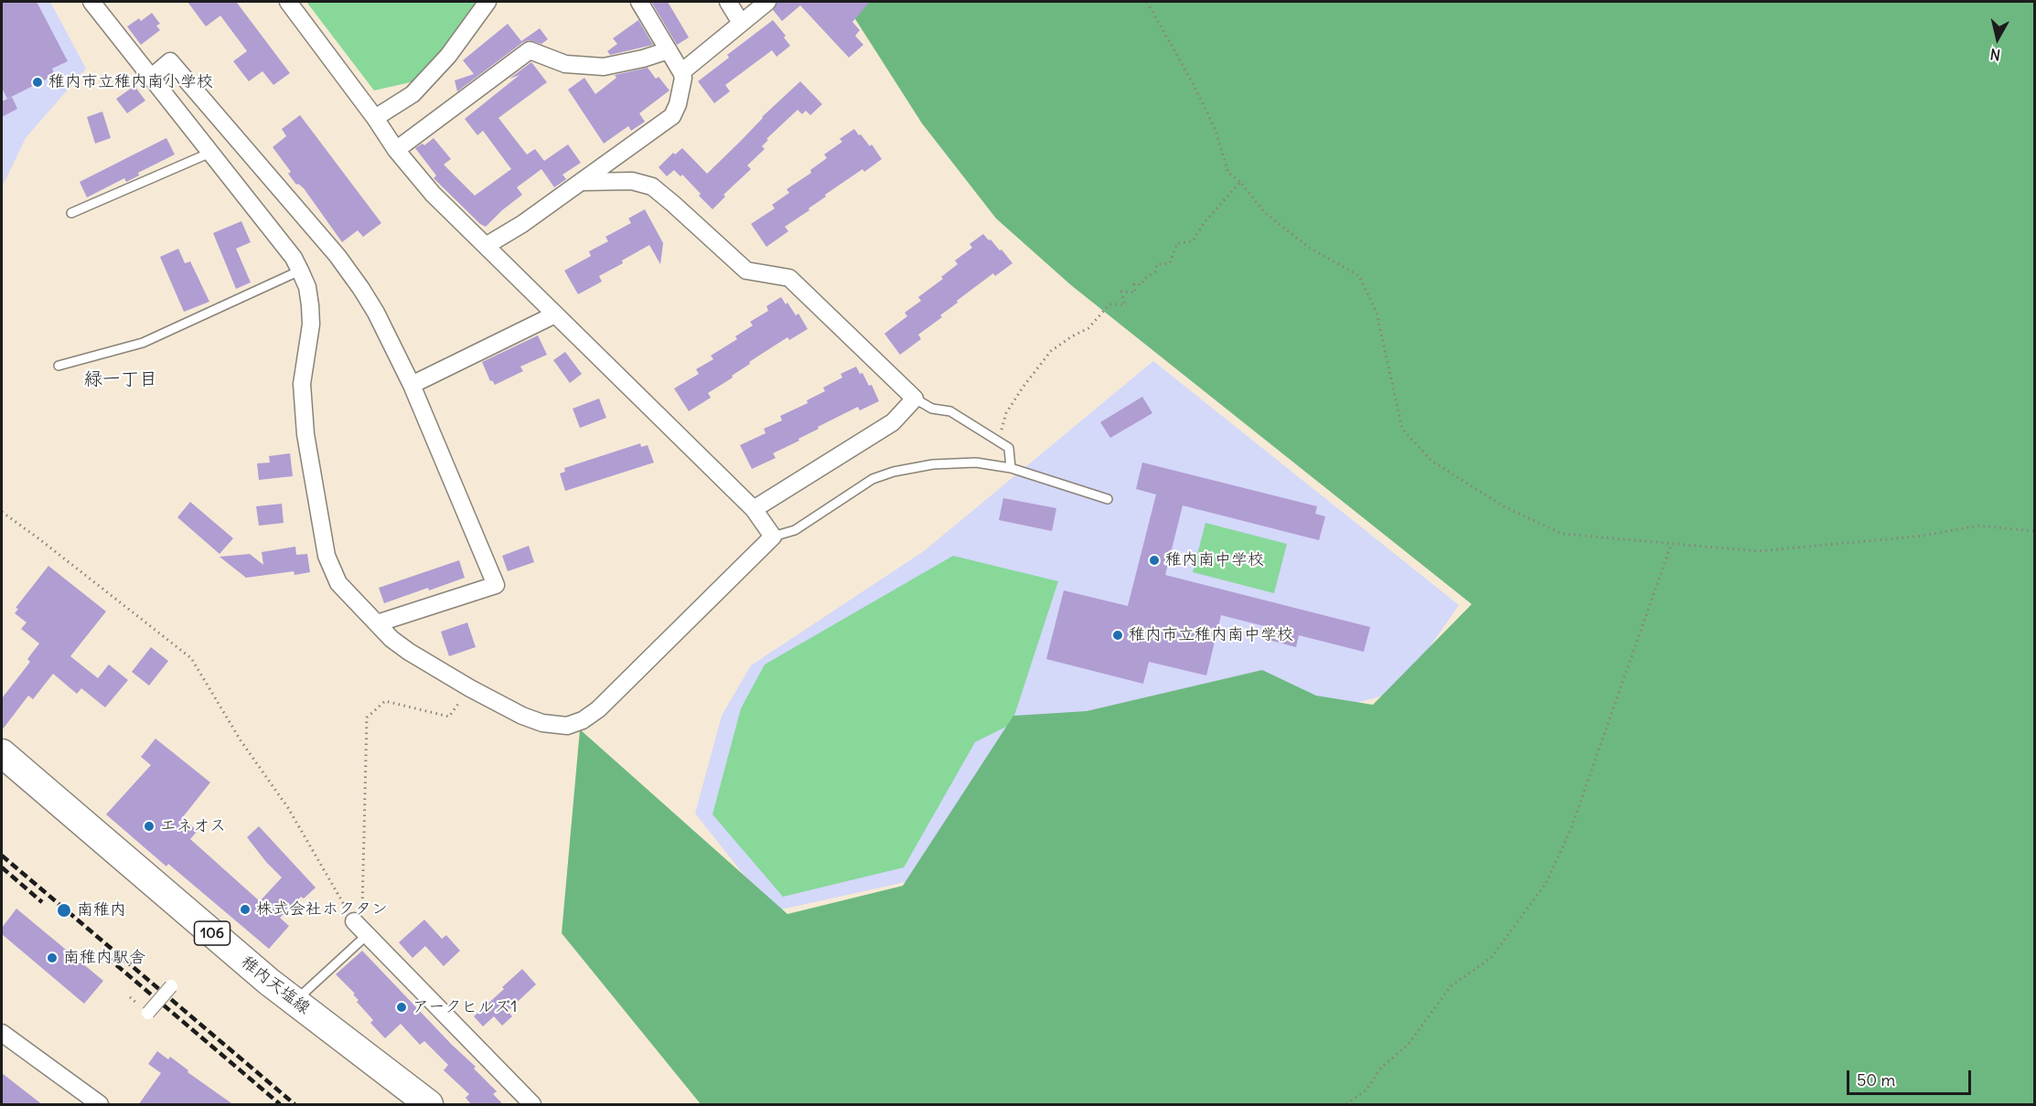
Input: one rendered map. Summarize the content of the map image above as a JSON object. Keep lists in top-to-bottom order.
{
  "streets": {
    "main road": ["106", "稚内天塩線"]
  },
  "districts": ["緑一丁目"],
  "places": [
    "稚内市立稚内南小学校",
    "稚内南中学校",
    "稚内市立稚内南中学校",
    "エネオス",
    "株式会社ホクタン",
    "南稚内",
    "南稚内駅舎",
    "アークヒルズ1"
  ],
  "scale_bar": "50 m",
  "north": "bottom"
}
